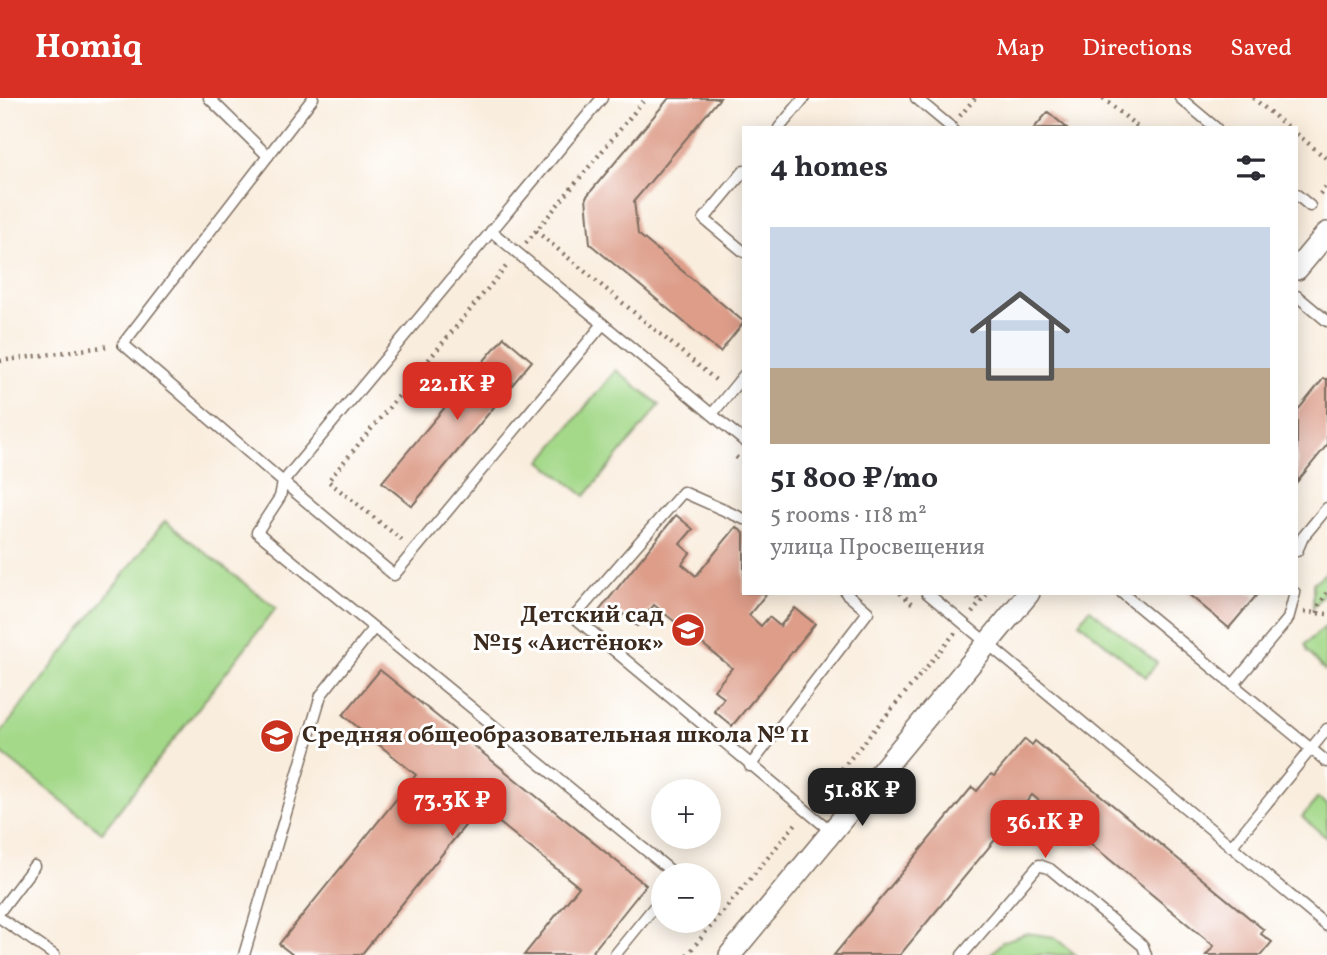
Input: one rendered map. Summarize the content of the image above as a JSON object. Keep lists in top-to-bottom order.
{
  "places": {
    "school or university": ["Детский сад №15 «Аистёнок»", "Средняя общеобразовательная школа № 11"]
  },
  "page": {
    "header": "Homiq",
    "nav": ["Map", "Directions", "Saved"],
    "heading": "4 homes",
    "list": [
      {
        "name": "51 800 ₽/mo",
        "note": "5 rooms · 118 m² · улица Просвещения"
      }
    ],
    "price": [
      "22.1K ₽",
      "51.8K ₽",
      "73.3K ₽",
      "36.1K ₽"
    ],
    "map_buttons": ["+", "−"]
  }
}
